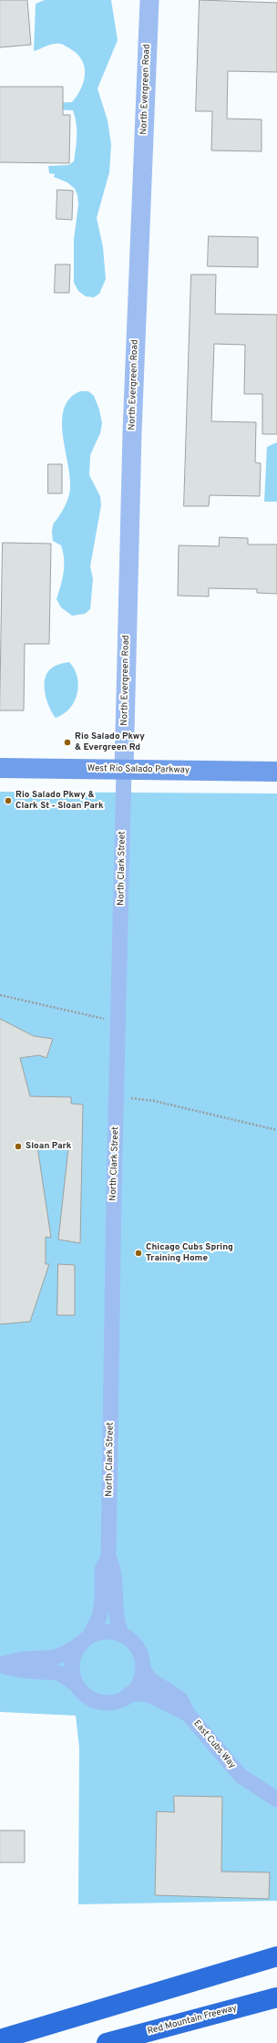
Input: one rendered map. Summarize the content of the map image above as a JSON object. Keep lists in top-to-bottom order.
{
  "streets": {
    "highway": ["Red Mountain Freeway"],
    "main road": ["West Rio Salado Parkway"],
    "street": ["North Evergreen Road", "North Clark Street", "East Cubs Way"]
  },
  "crossings": [
    ["North Evergreen Road", "West Rio Salado Parkway"],
    ["North Evergreen Road", "North Clark Street"],
    ["West Rio Salado Parkway", "North Clark Street"],
    ["North Clark Street", "East Cubs Way"]
  ],
  "places": [
    "Rio Salado Pkwy & Evergreen Rd",
    "Rio Salado Pkwy & Clark St - Sloan Park",
    "Sloan Park",
    "Chicago Cubs Spring Training Home"
  ]
}
